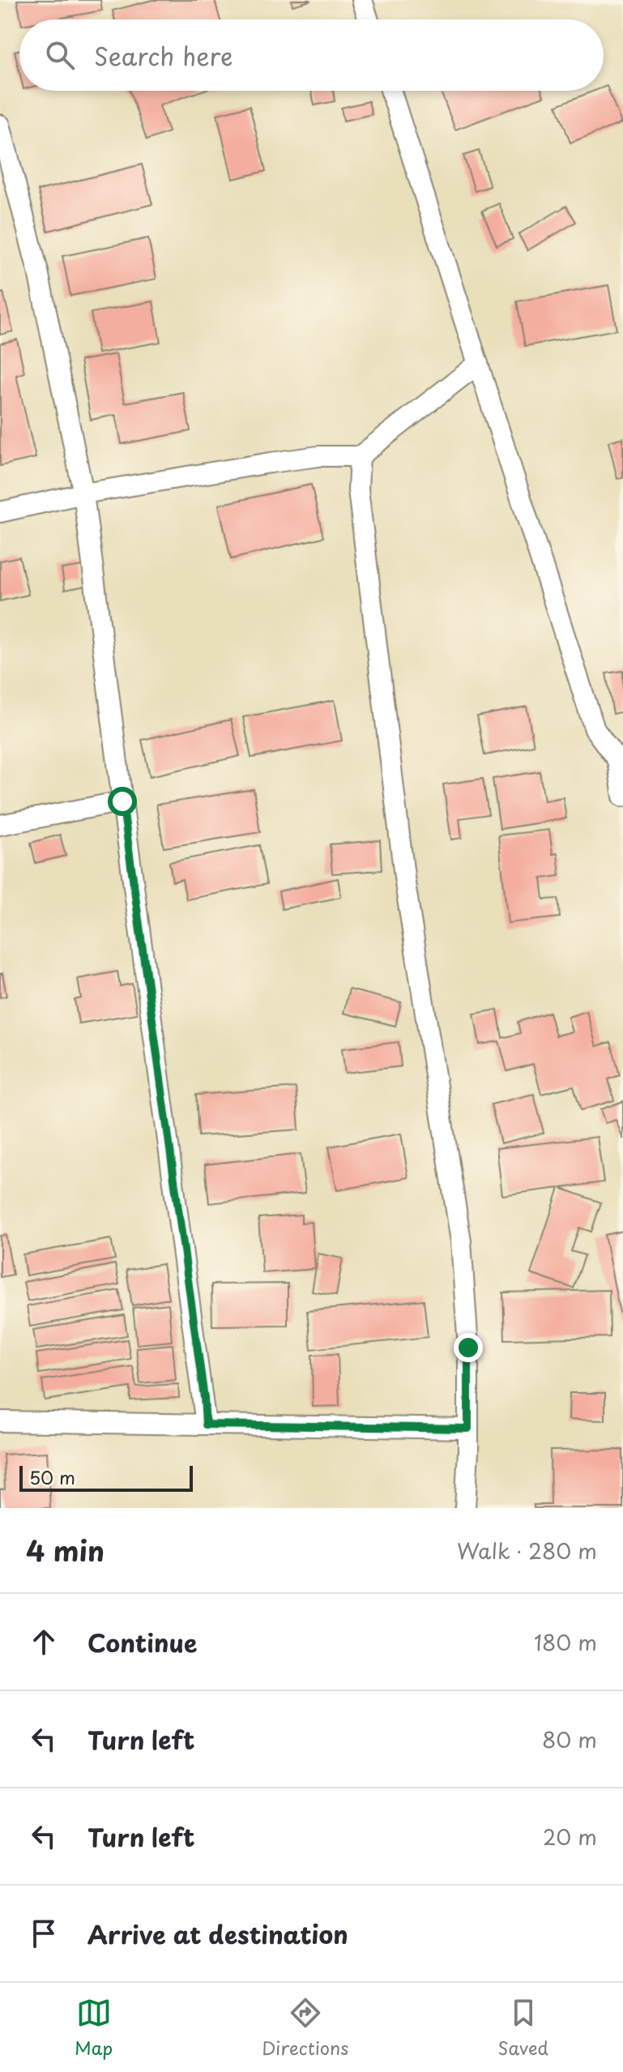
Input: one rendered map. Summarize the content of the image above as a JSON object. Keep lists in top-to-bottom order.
{
  "scale_bar": "50 m",
  "page": {
    "search": "Search here",
    "scale": "50 m",
    "heading": ["4 min", "Walk · 280 m"],
    "list": [
      ["Continue", "180 m"],
      ["Turn left", "80 m"],
      ["Turn left", "20 m"],
      "Arrive at destination"
    ],
    "nav": ["Map", "Directions", "Saved"]
  }
}
